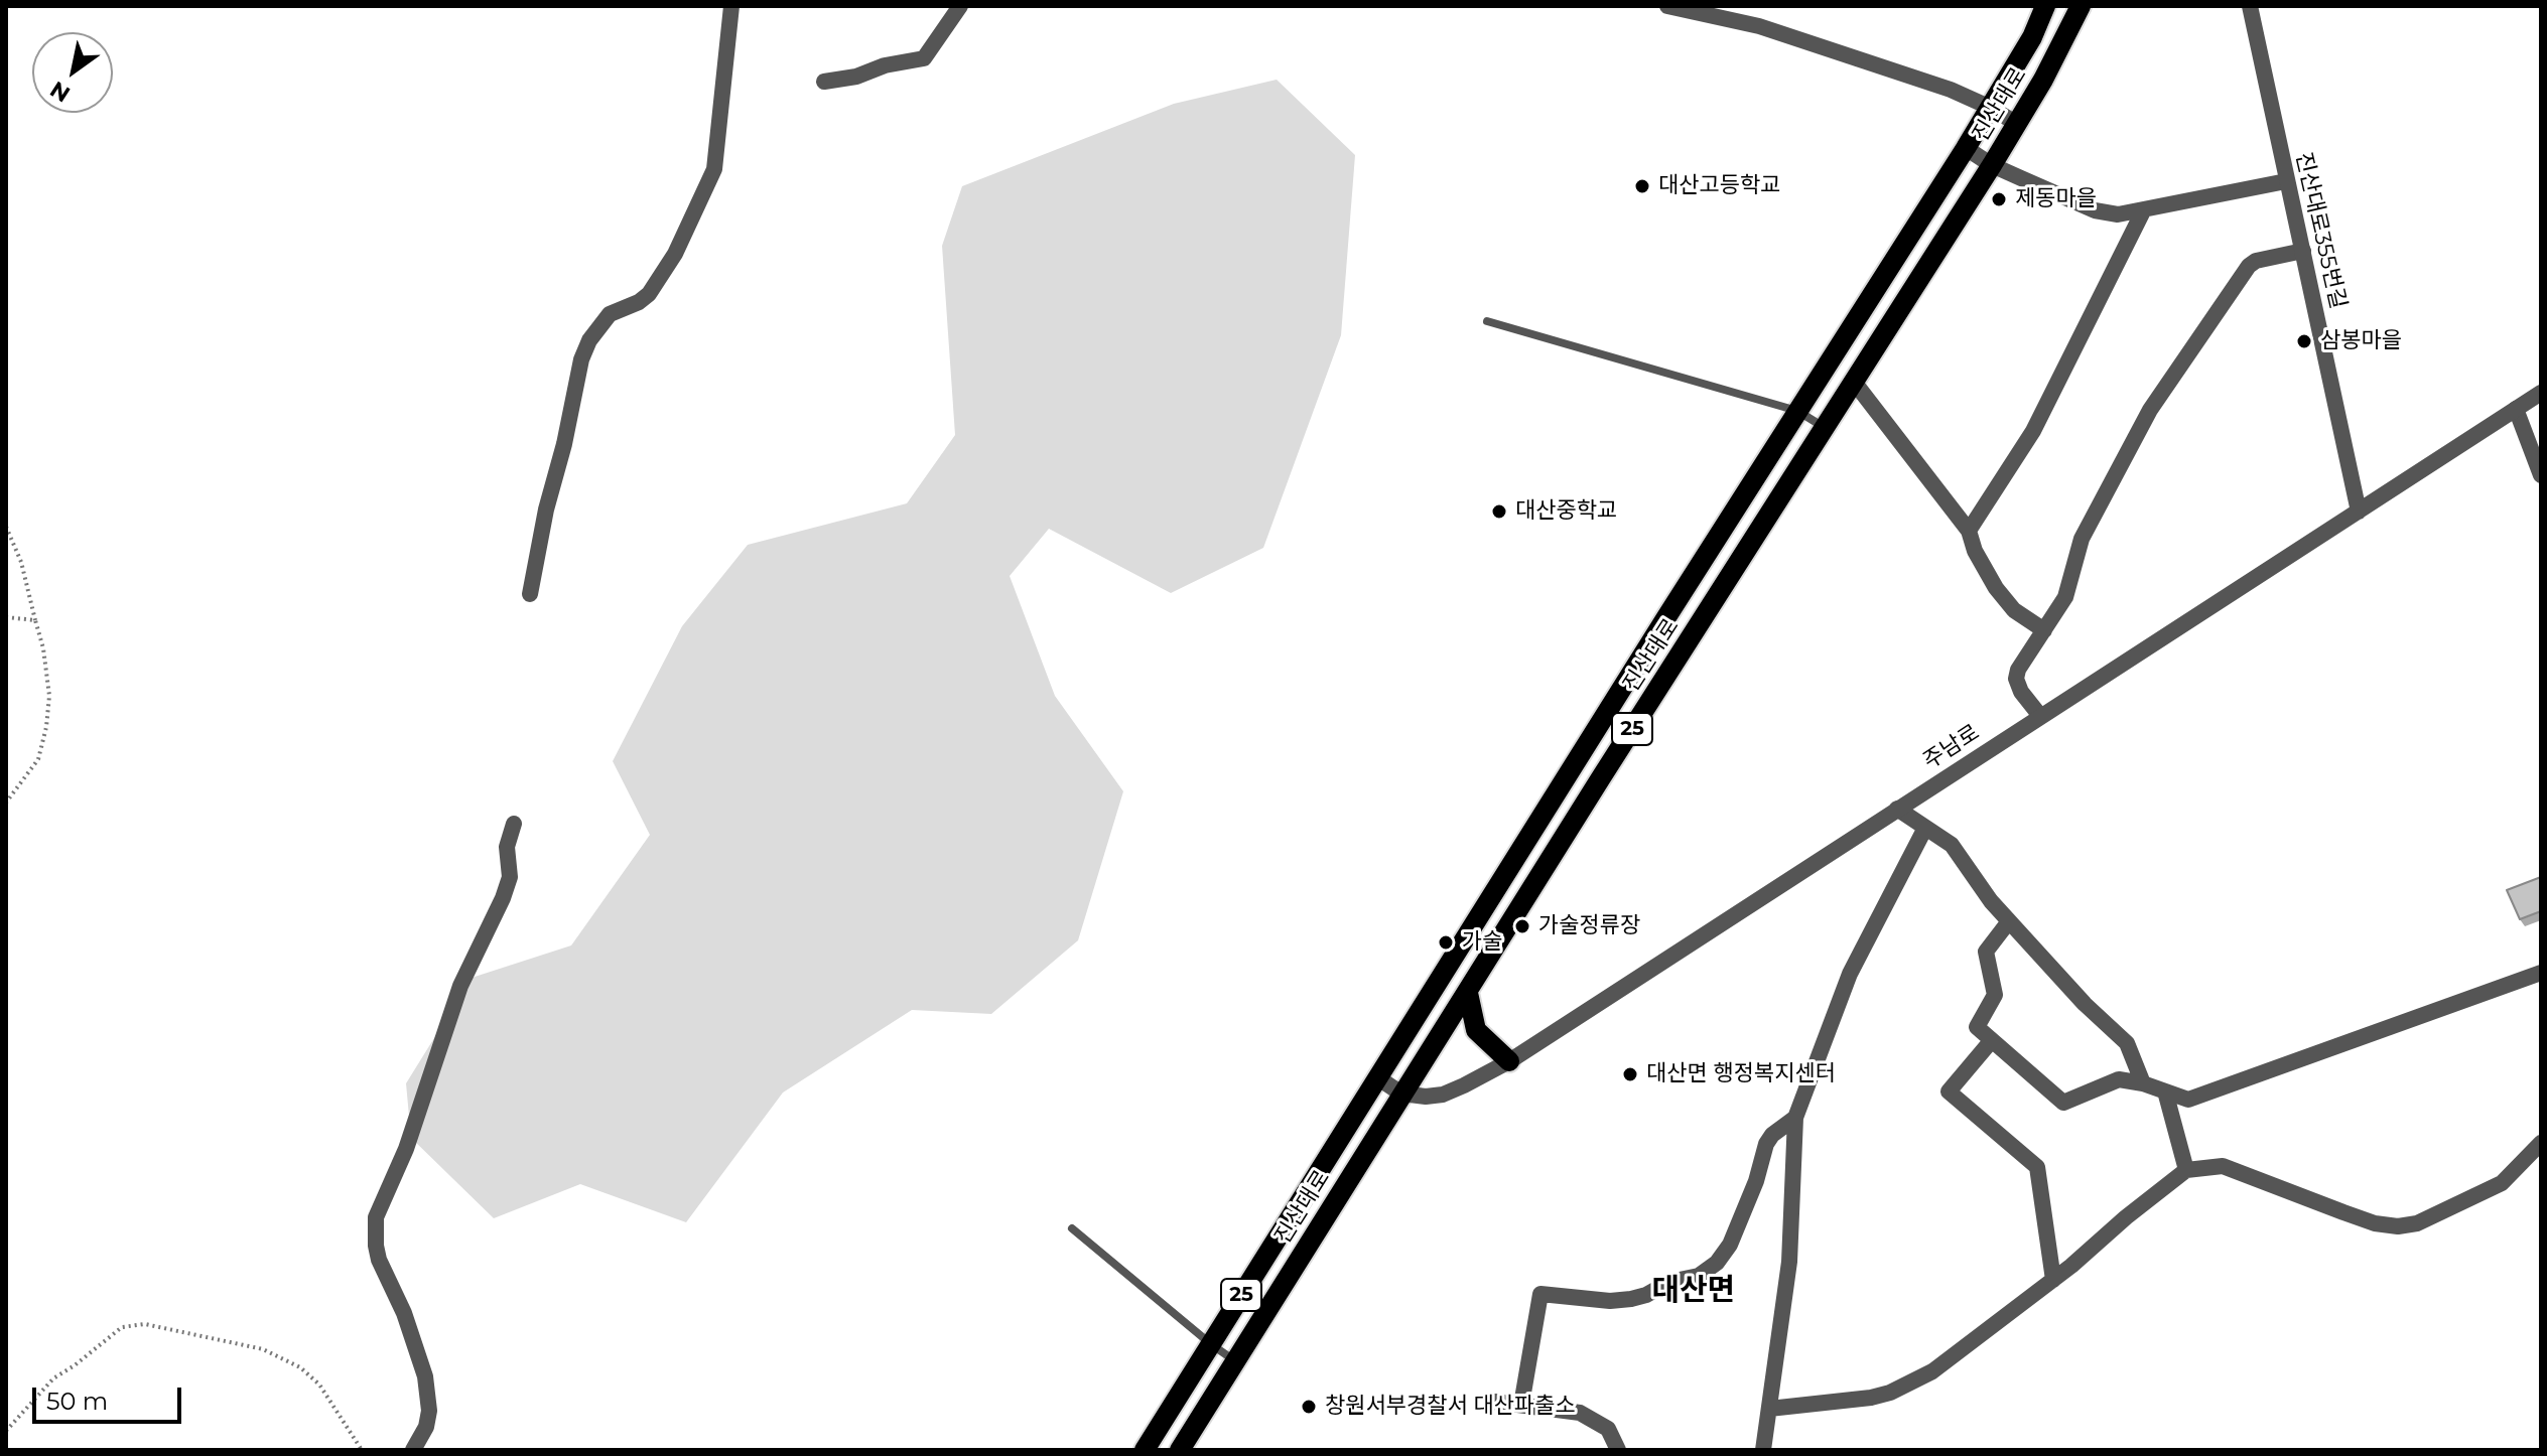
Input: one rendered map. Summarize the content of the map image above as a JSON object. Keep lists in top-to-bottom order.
{
  "streets": {
    "main road": ["진산대로", "25"],
    "street": ["진산대로355번길", "주남로"]
  },
  "crossings": [
    ["진산대로", "주남로"],
    ["진산대로355번길", "주남로"]
  ],
  "districts": ["대산면"],
  "places": [
    "대산고등학교",
    "제동마을",
    "삼봉마을",
    "대산중학교",
    "가술정류장",
    "가술",
    "대산면 행정복지센터",
    "창원서부경찰서 대산파출소"
  ],
  "scale_bar": "50 m",
  "north": "bottom left"
}
